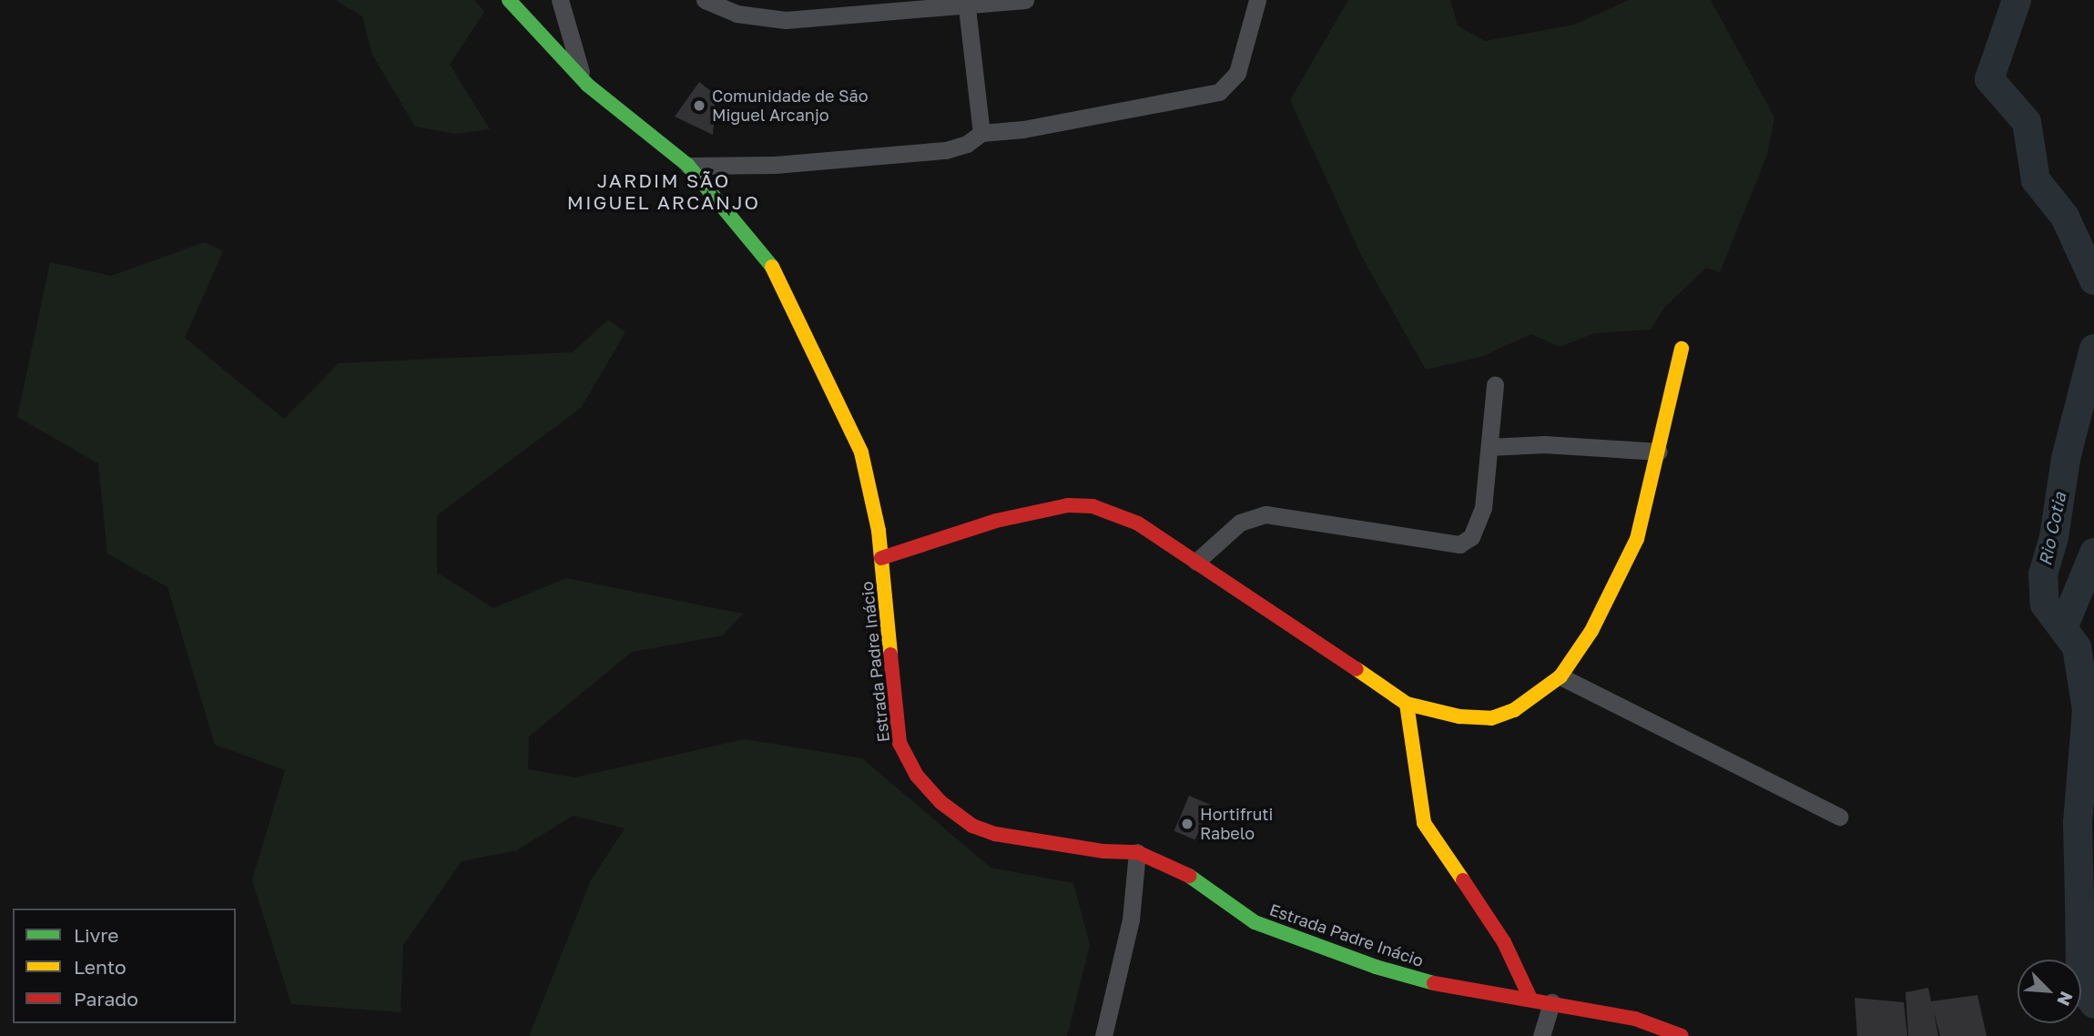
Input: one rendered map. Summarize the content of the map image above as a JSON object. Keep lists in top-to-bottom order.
{
  "streets": {
    "street": ["Estrada Padre Inácio"]
  },
  "districts": ["JARDIM SÃO MIGUEL ARCANJO"],
  "water": ["Rio Cotia"],
  "places": ["Comunidade de São Miguel Arcanjo", "Hortifruti Rabelo"],
  "legend": ["Livre", "Lento", "Parado"],
  "north": "bottom right"
}
